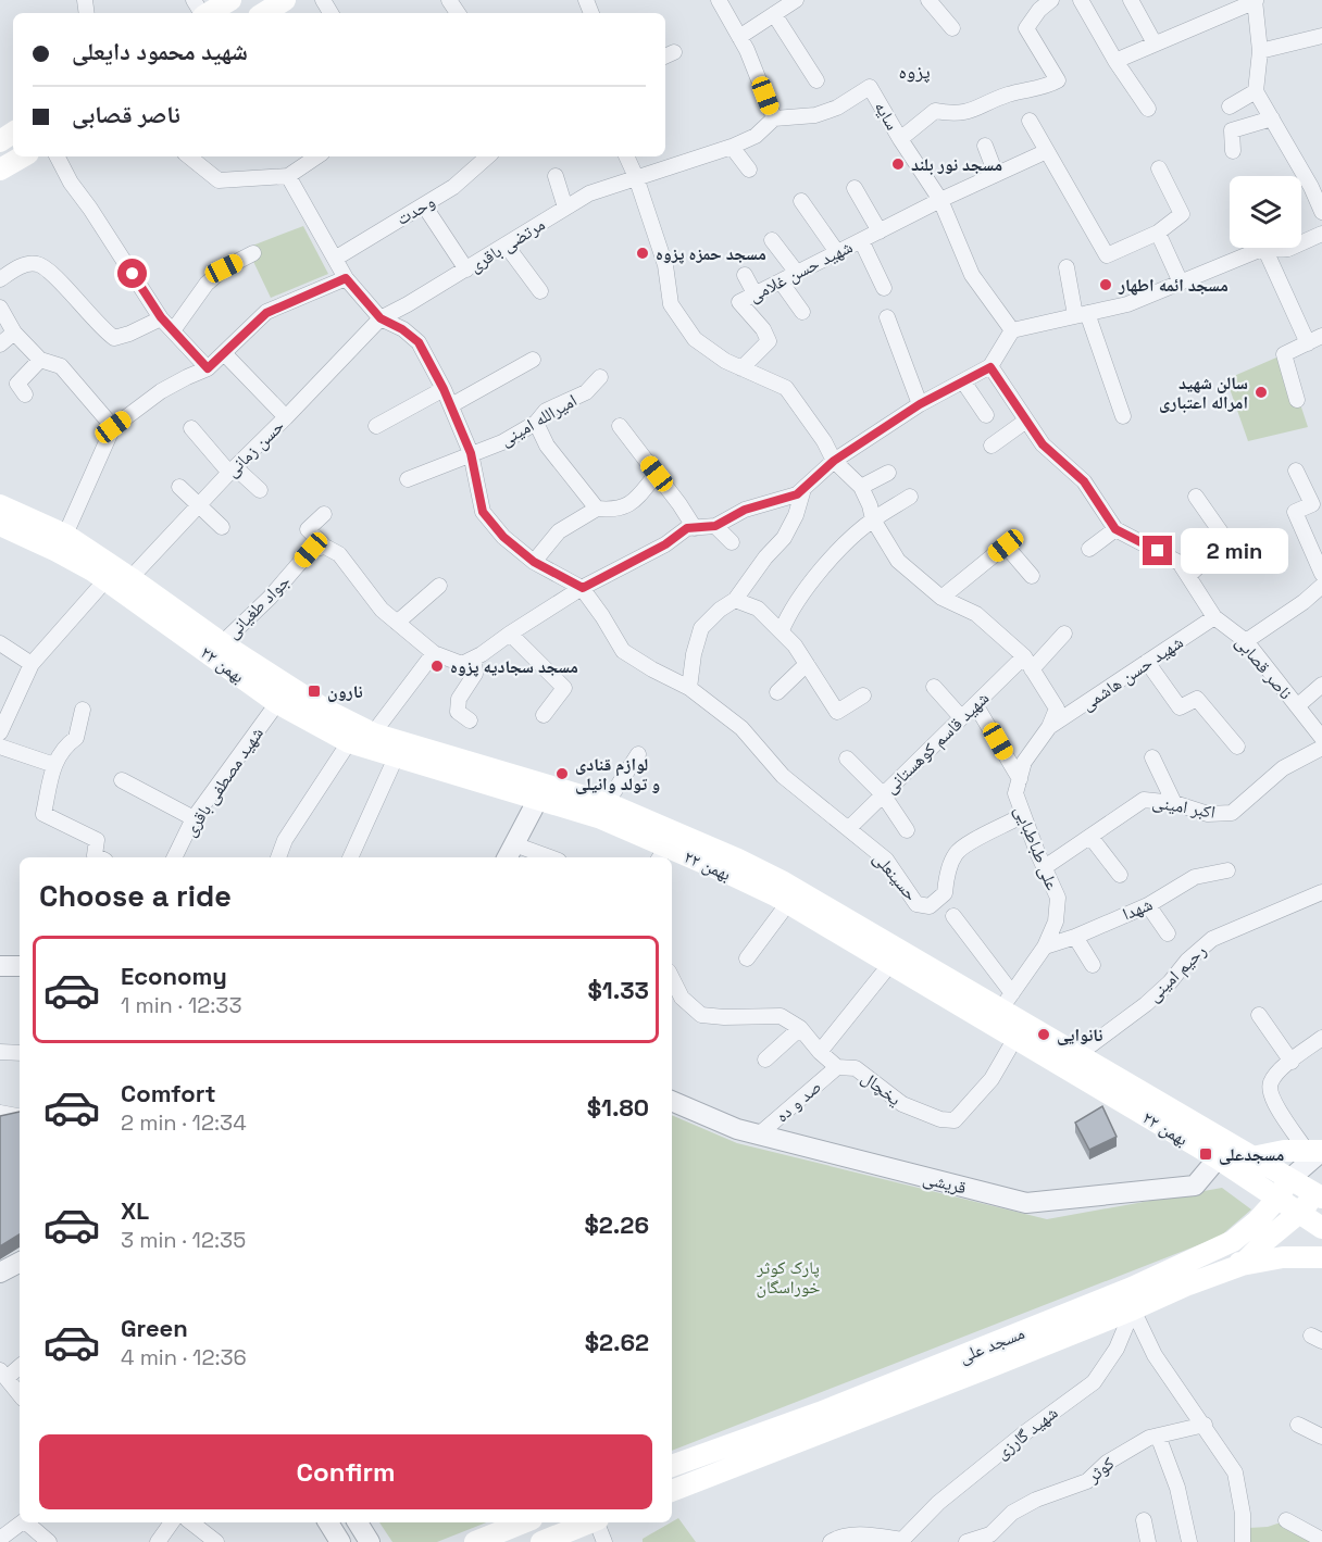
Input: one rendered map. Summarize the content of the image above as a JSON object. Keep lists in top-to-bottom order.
{
  "streets": {
    "main road": ["۲۲ بهمن", "مسجد علی"],
    "street": [
      "سایه",
      "وحدت",
      "مرتضی باقری",
      "شهید حسن غلامی",
      "امیرالله امینی",
      "حسن زمانی",
      "جواد طغیانی",
      "ناصر قصابی",
      "شهید حسن هاشمی",
      "شهید قاسم کوهستانی",
      "شهید مصطفی باقری",
      "اکبر امینی",
      "علی طباطبایی",
      "حسینعلی",
      "شهدا",
      "رحیم امینی",
      "یخچال",
      "صد و ده",
      "قریشی",
      "شهید گارزی",
      "کوثر"
    ]
  },
  "crossings": [
    ["سایه", "شهید حسن غلامی"],
    ["مرتضی باقری", "حسن زمانی"],
    ["حسن زمانی", "۲۲ بهمن"],
    ["جواد طغیانی", "۲۲ بهمن"],
    ["۲۲ بهمن", "شهید مصطفی باقری"],
    ["۲۲ بهمن", "علی طباطبایی"],
    ["۲۲ بهمن", "رحیم امینی"],
    ["۲۲ بهمن", "یخچال"],
    ["۲۲ بهمن", "قریشی"],
    ["۲۲ بهمن", "مسجد علی"],
    ["ناصر قصابی", "شهید حسن هاشمی"],
    ["شهید حسن هاشمی", "علی طباطبایی"],
    ["شهید قاسم کوهستانی", "حسینعلی"],
    ["اکبر امینی", "علی طباطبایی"],
    ["علی طباطبایی", "حسینعلی"],
    ["علی طباطبایی", "شهدا"],
    ["یخچال", "صد و ده"],
    ["صد و ده", "قریشی"],
    ["مسجد علی", "شهید گارزی"]
  ],
  "districts": ["پزوه"],
  "parks": ["پارک کوثر خوراسگان"],
  "places": {
    "other": [
      "مسجد نور بلند",
      "مسجد حمزه پزوه",
      "مسجد ائمه اطهار",
      "سالن شهید امراله اعتباری",
      "مسجد سجادیه پزوه",
      "لوازم قنادی و تولد وانیلی",
      "نانوایی"
    ],
    "transit": ["نارون", "مسجدعلی"]
  },
  "page": {
    "banner": ["شهید محمود دایعلی", "ناصر قصابی"],
    "bubble": "2 min",
    "heading": "Choose a ride",
    "list": [
      {
        "name": "Economy",
        "note": "1 min · 12:33",
        "value": "$1.33"
      },
      {
        "name": "Comfort",
        "note": "2 min · 12:34",
        "value": "$1.80"
      },
      {
        "name": "XL",
        "note": "3 min · 12:35",
        "value": "$2.26"
      },
      {
        "name": "Green",
        "note": "4 min · 12:36",
        "value": "$2.62"
      }
    ],
    "buttons": "Confirm"
  }
}
